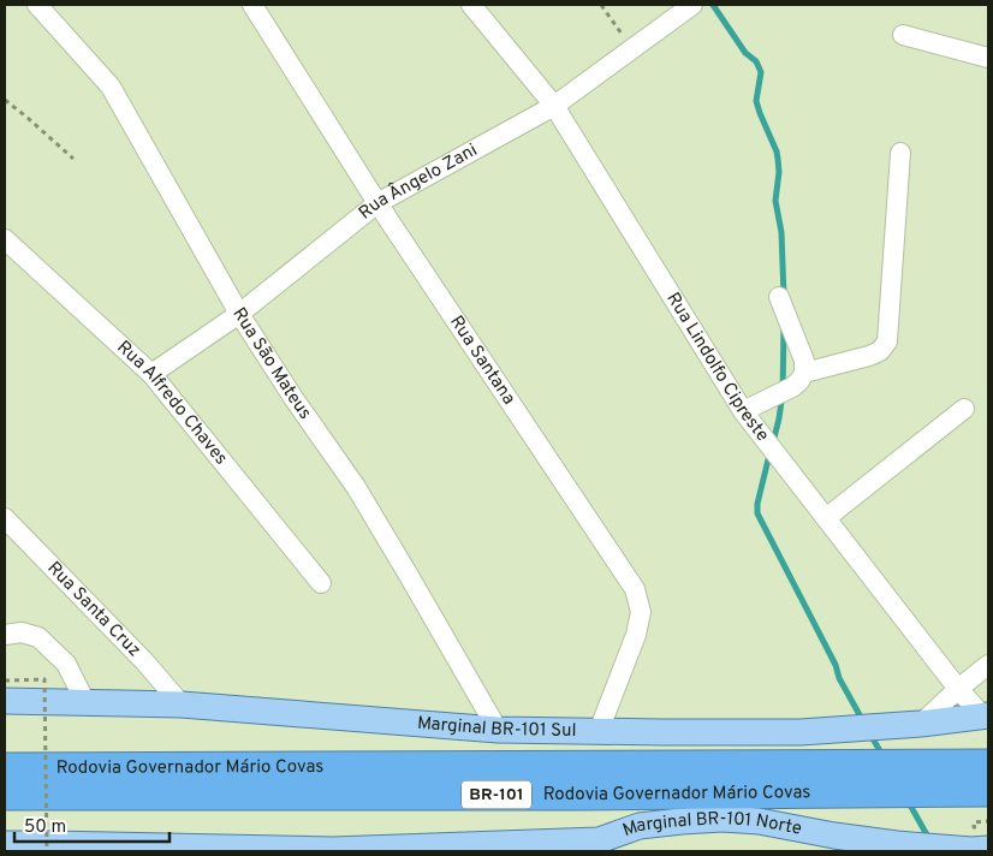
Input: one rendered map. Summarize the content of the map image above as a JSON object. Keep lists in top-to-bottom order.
{
  "streets": {
    "highway": ["Rodovia Governador Mário Covas", "BR-101"],
    "main road": ["Marginal BR-101 Sul", "Marginal BR-101 Norte"],
    "street": [
      "Rua Ângelo Zani",
      "Rua Santana",
      "Rua São Mateus",
      "Rua Lindolfo Cipreste",
      "Rua Alfredo Chaves",
      "Rua Santa Cruz"
    ]
  },
  "crossings": [
    ["Rua Ângelo Zani", "Rua Santana"],
    ["Rua Ângelo Zani", "Rua São Mateus"],
    ["Rua Ângelo Zani", "Rua Lindolfo Cipreste"],
    ["Rua Ângelo Zani", "Rua Alfredo Chaves"],
    ["Rua Santana", "Marginal BR-101 Sul"],
    ["Rua São Mateus", "Marginal BR-101 Sul"],
    ["Rua Lindolfo Cipreste", "Marginal BR-101 Sul"],
    ["Rua Santa Cruz", "Marginal BR-101 Sul"]
  ],
  "scale_bar": "50 m"
}
